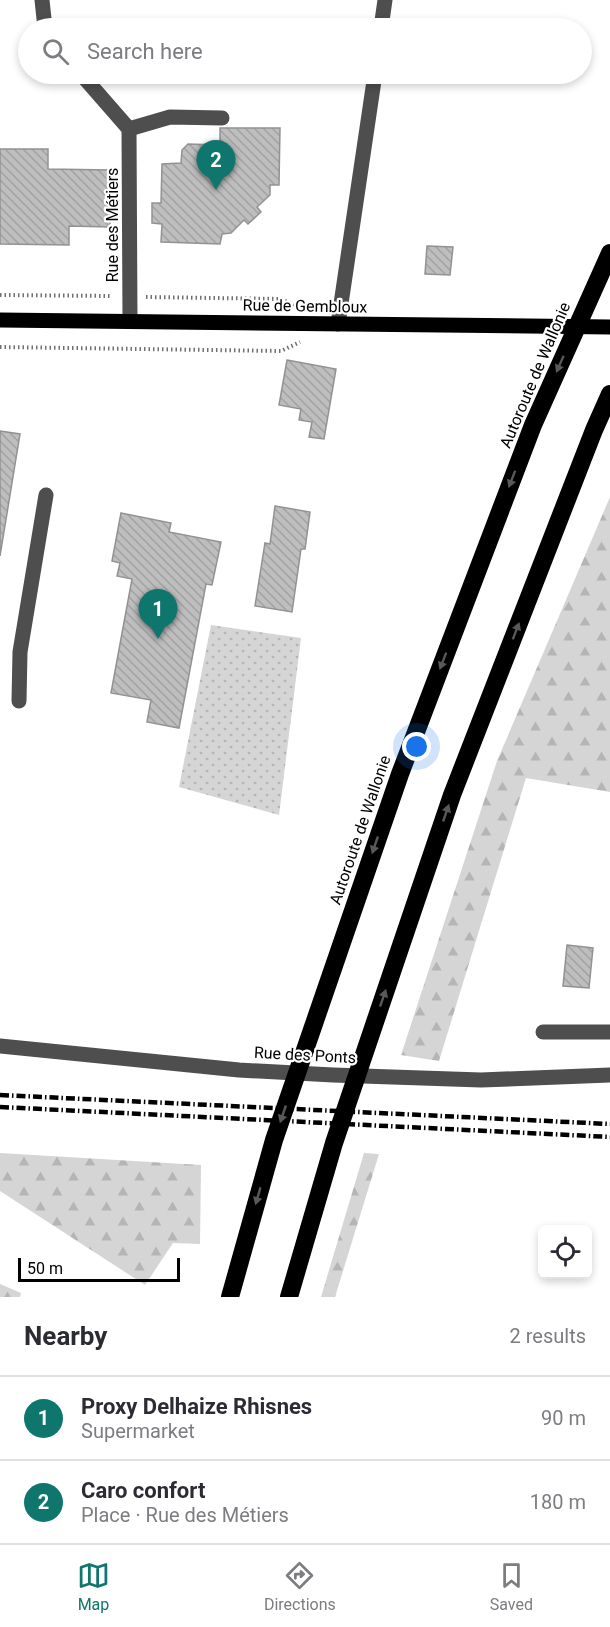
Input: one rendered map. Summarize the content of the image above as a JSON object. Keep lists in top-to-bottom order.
{
  "streets": {
    "highway": ["Autoroute de Wallonie"],
    "main road": ["Rue de Gembloux"],
    "street": ["Rue des Métiers", "Rue des Ponts"]
  },
  "crossings": [
    ["Rue des Métiers", "Rue de Gembloux"]
  ],
  "scale_bar": "50 m",
  "page": {
    "search": "Search here",
    "pins": ["2", "1"],
    "scale": "50 m",
    "heading": ["Nearby", "2 results"],
    "list": [
      {
        "mark": "1",
        "name": "Proxy Delhaize Rhisnes",
        "note": "Supermarket",
        "value": "90 m"
      },
      {
        "mark": "2",
        "name": "Caro confort",
        "note": "Place · Rue des Métiers",
        "value": "180 m"
      }
    ],
    "nav": ["Map", "Directions", "Saved"]
  }
}
